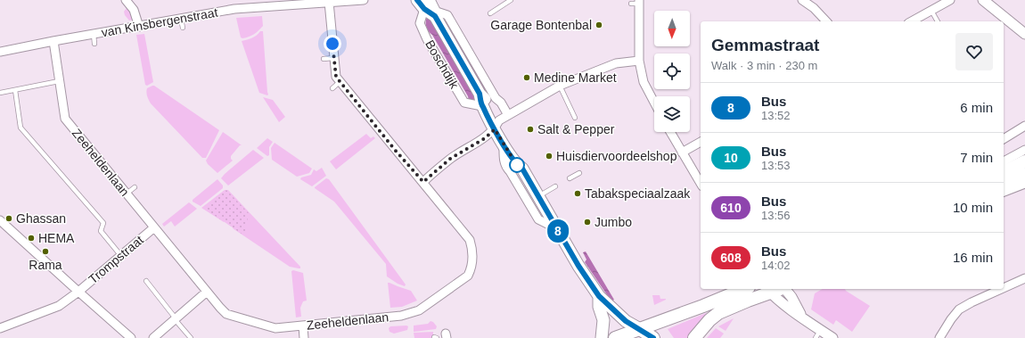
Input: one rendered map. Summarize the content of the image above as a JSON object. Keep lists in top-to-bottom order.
{
  "streets": {
    "main road": ["Boschdijk"],
    "street": ["van Kinsbergenstraat", "Zeeheldenlaan", "Trompstraat"]
  },
  "crossings": [
    ["van Kinsbergenstraat", "Zeeheldenlaan"],
    ["Zeeheldenlaan", "Trompstraat"]
  ],
  "places": [
    "Garage Bontenbal",
    "Medine Market",
    "Salt & Pepper",
    "Huisdiervoordeelshop",
    "Tabakspeciaalzaak",
    "Ghassan",
    "Jumbo",
    "HEMA",
    "Rama"
  ],
  "lines": ["bus line 8"],
  "north": "bottom",
  "page": {
    "on_map": "8",
    "heading": ["Gemmastraat", "Walk · 3 min · 230 m"],
    "list": [
      {
        "mark": "8",
        "name": "Bus",
        "note": "13:52",
        "value": "6 min"
      },
      {
        "mark": "10",
        "name": "Bus",
        "note": "13:53",
        "value": "7 min"
      },
      {
        "mark": "610",
        "name": "Bus",
        "note": "13:56",
        "value": "10 min"
      },
      {
        "mark": "608",
        "name": "Bus",
        "note": "14:02",
        "value": "16 min"
      }
    ]
  }
}
